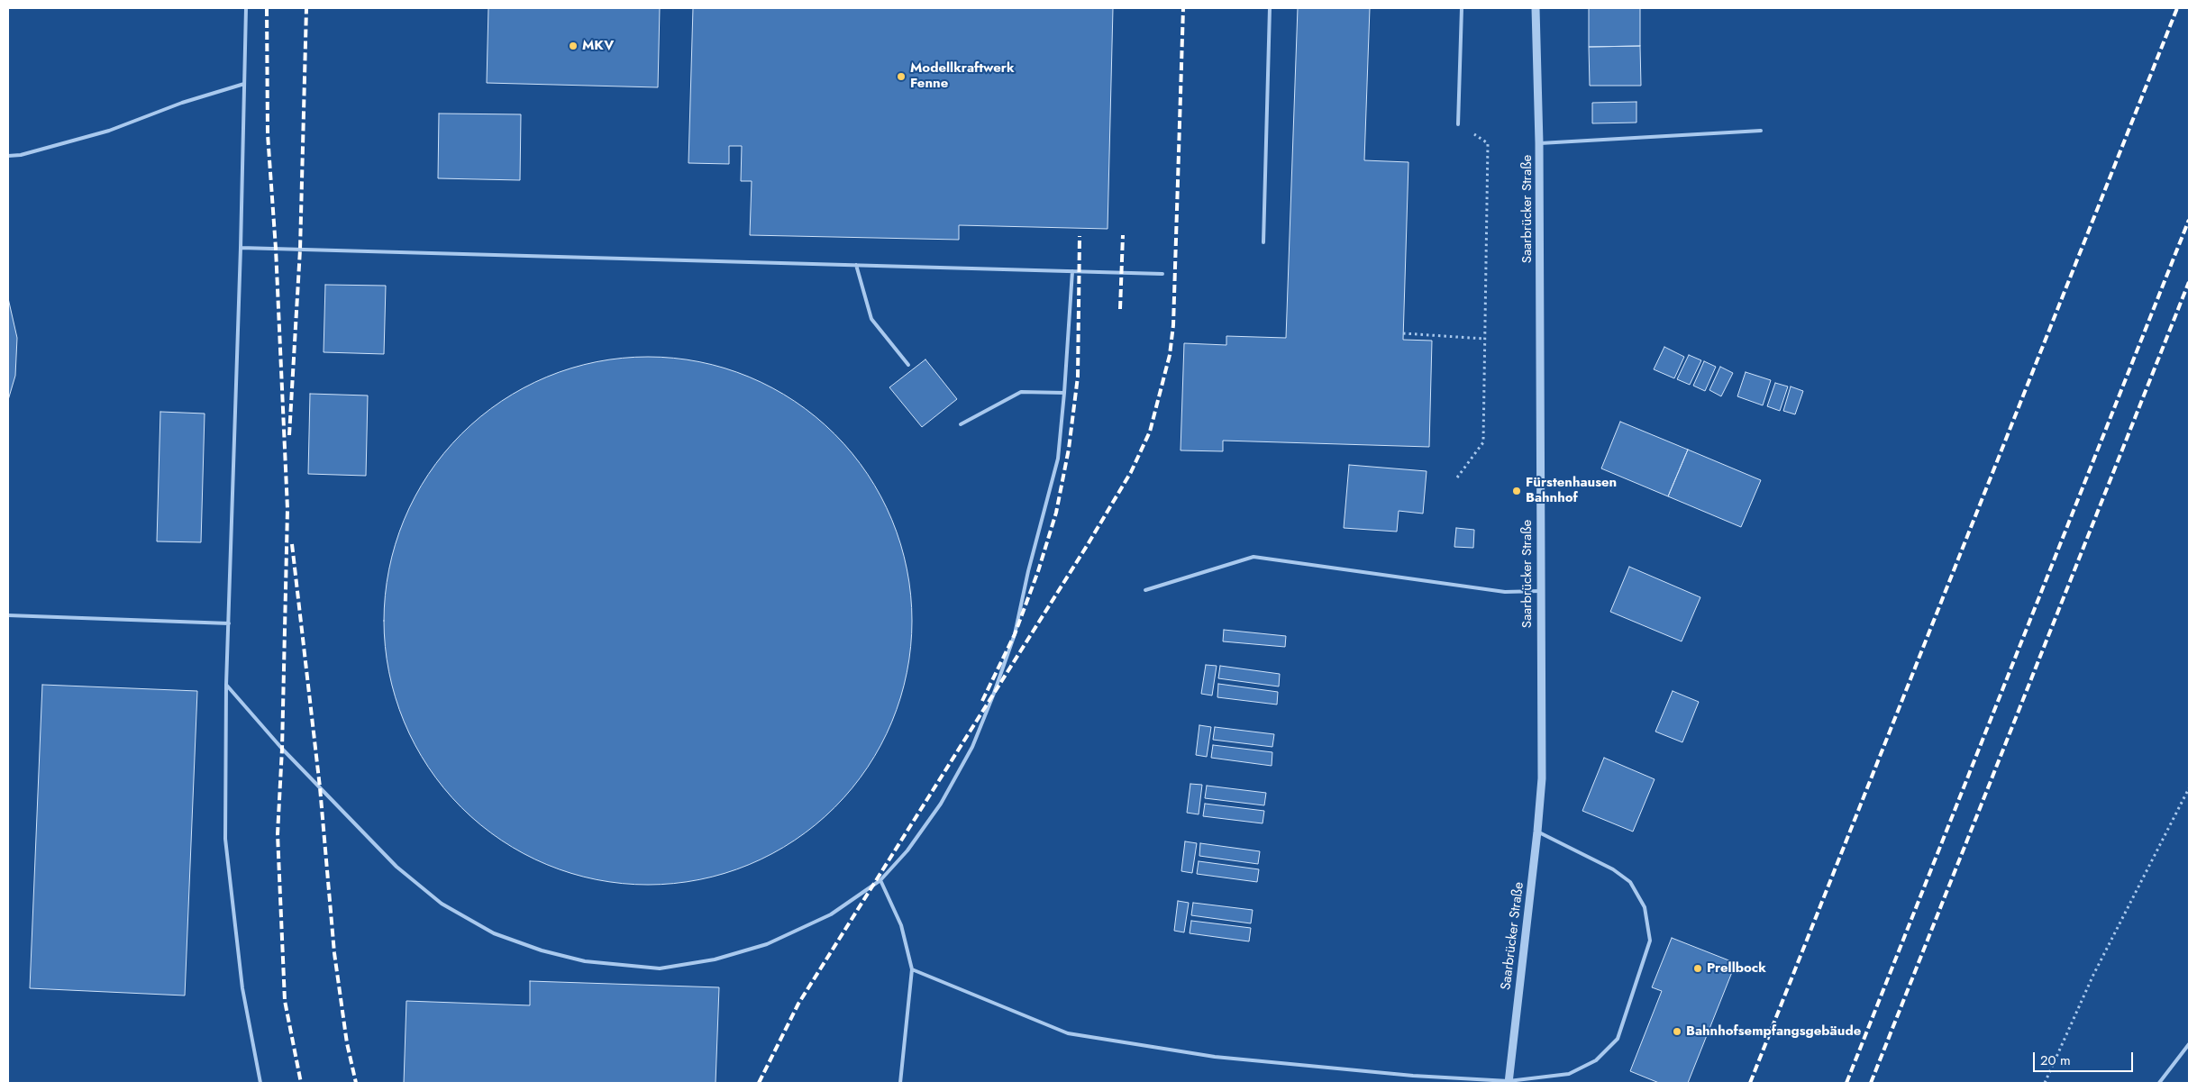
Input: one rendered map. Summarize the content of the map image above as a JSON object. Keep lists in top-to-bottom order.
{
  "streets": {
    "street": ["Saarbrücker Straße"]
  },
  "places": [
    "MKV",
    "Modellkraftwerk Fenne",
    "Fürstenhausen Bahnhof",
    "Prellbock",
    "Bahnhofsempfangsgebäude"
  ],
  "scale_bar": "20 m"
}
